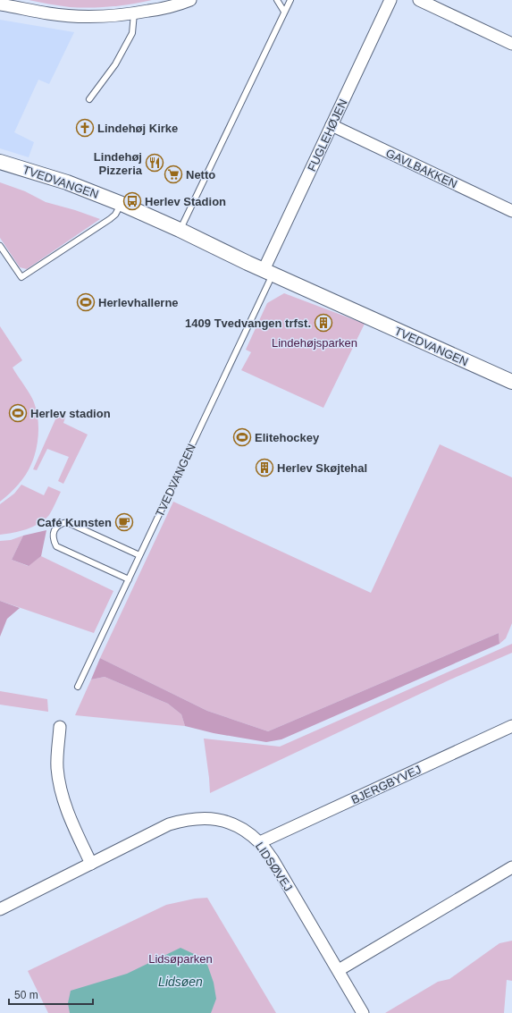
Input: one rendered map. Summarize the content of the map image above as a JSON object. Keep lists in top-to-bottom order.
{
  "streets": {
    "street": [
      "FUGLEHØJEN",
      "GAVLBAKKEN",
      "TVEDVANGEN",
      "BJERGBYVEJ",
      "LIDSØVEJ"
    ]
  },
  "crossings": [
    ["FUGLEHØJEN", "GAVLBAKKEN"],
    ["FUGLEHØJEN", "TVEDVANGEN"],
    ["BJERGBYVEJ", "LIDSØVEJ"]
  ],
  "water": ["Lidsøen"],
  "parks": ["Lindehøjsparken", "Lidsøparken"],
  "places": {
    "church": ["Lindehøj Kirke"],
    "restaurant": ["Lindehøj Pizzeria"],
    "supermarket": ["Netto"],
    "bus stop": ["Herlev Stadion"],
    "sports": ["Herlevhallerne", "Herlev stadion", "Elitehockey"],
    "building": ["1409 Tvedvangen trfst.", "Herlev Skøjtehal"],
    "cafe": ["Café Kunsten"]
  },
  "scale_bar": "50 m"
}
